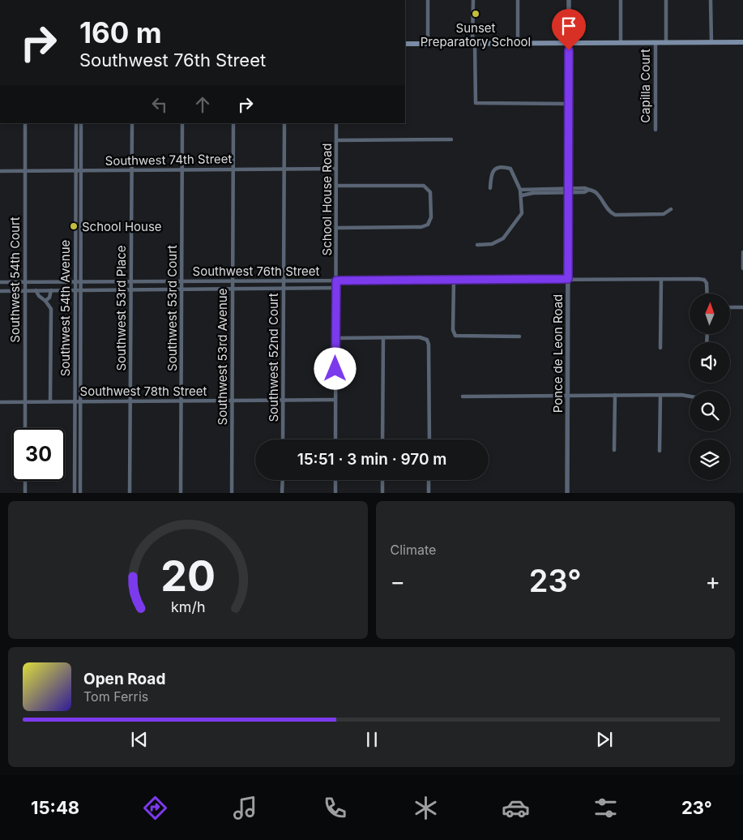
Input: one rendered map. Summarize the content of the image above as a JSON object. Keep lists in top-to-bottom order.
{
  "streets": {
    "street": [
      "Capilla Court",
      "Southwest 74th Street",
      "School House Road",
      "Southwest 76th Street",
      "Southwest 54th Court",
      "Southwest 54th Avenue",
      "Southwest 53rd Place",
      "Southwest 53rd Court",
      "Ponce de Leon Road",
      "Southwest 53rd Avenue",
      "Southwest 52nd Court",
      "Southwest 78th Street"
    ]
  },
  "crossings": [
    ["Southwest 74th Street", "School House Road"],
    ["Southwest 74th Street", "Southwest 54th Court"],
    ["Southwest 74th Street", "Southwest 54th Avenue"],
    ["Southwest 74th Street", "Southwest 53rd Place"],
    ["Southwest 74th Street", "Southwest 53rd Court"],
    ["Southwest 74th Street", "Southwest 53rd Avenue"],
    ["Southwest 74th Street", "Southwest 52nd Court"],
    ["School House Road", "Southwest 76th Street"],
    ["School House Road", "Southwest 78th Street"],
    ["Southwest 76th Street", "Southwest 54th Court"],
    ["Southwest 76th Street", "Southwest 54th Avenue"],
    ["Southwest 76th Street", "Southwest 53rd Place"],
    ["Southwest 76th Street", "Southwest 53rd Court"],
    ["Southwest 76th Street", "Ponce de Leon Road"],
    ["Southwest 76th Street", "Southwest 53rd Avenue"],
    ["Southwest 76th Street", "Southwest 52nd Court"],
    ["Southwest 54th Court", "Southwest 78th Street"],
    ["Southwest 54th Avenue", "Southwest 78th Street"],
    ["Southwest 53rd Place", "Southwest 78th Street"],
    ["Southwest 53rd Court", "Southwest 78th Street"],
    ["Southwest 53rd Avenue", "Southwest 78th Street"],
    ["Southwest 52nd Court", "Southwest 78th Street"]
  ],
  "places": ["Sunset Preparatory School", "School House"],
  "north": "top",
  "page": {
    "turn": ["160 m", "Southwest 76th Street"],
    "limit": "30",
    "trip": "15:51 · 3 min · 970 m",
    "tile": "Climate",
    "heat": ["−", "23°", "+"],
    "song": ["Open Road", "Tom Ferris"],
    "tabs": ["15:48", "23°"],
    "gauge": ["20", "km/h"]
  }
}
